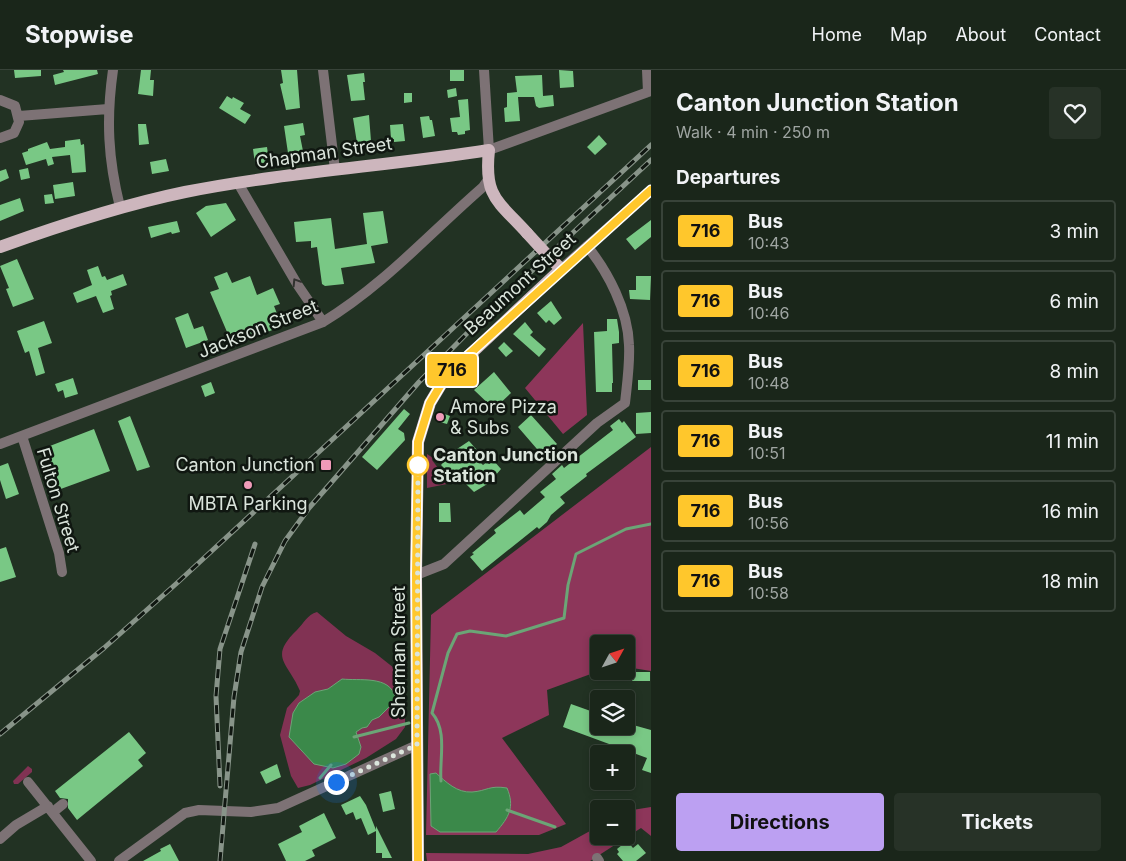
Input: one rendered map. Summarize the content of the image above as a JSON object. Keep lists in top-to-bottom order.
{
  "streets": {
    "main road": ["Chapman Street", "Beaumont Street", "Sherman Street"],
    "street": ["Jackson Street", "Fulton Street"]
  },
  "crossings": [
    ["Beaumont Street", "Sherman Street"],
    ["Jackson Street", "Fulton Street"]
  ],
  "places": {
    "other": ["Amore Pizza & Subs", "Canton Junction Station", "MBTA Parking"],
    "transit": ["Canton Junction"]
  },
  "lines": ["bus line 716"],
  "north": "top right",
  "page": {
    "header": "Stopwise",
    "nav": [
      "Home",
      "Map",
      "About",
      "Contact"
    ],
    "on_map": "716",
    "heading": [
      ["Canton Junction Station", "Walk · 4 min · 250 m"],
      "Departures"
    ],
    "list": [
      {
        "mark": "716",
        "name": "Bus",
        "note": "10:43",
        "value": "3 min"
      },
      {
        "mark": "716",
        "name": "Bus",
        "note": "10:46",
        "value": "6 min"
      },
      {
        "mark": "716",
        "name": "Bus",
        "note": "10:48",
        "value": "8 min"
      },
      {
        "mark": "716",
        "name": "Bus",
        "note": "10:51",
        "value": "11 min"
      },
      {
        "mark": "716",
        "name": "Bus",
        "note": "10:56",
        "value": "16 min"
      },
      {
        "mark": "716",
        "name": "Bus",
        "note": "10:58",
        "value": "18 min"
      }
    ],
    "map_buttons": ["+", "−"],
    "buttons": ["Directions", "Tickets"]
  }
}
